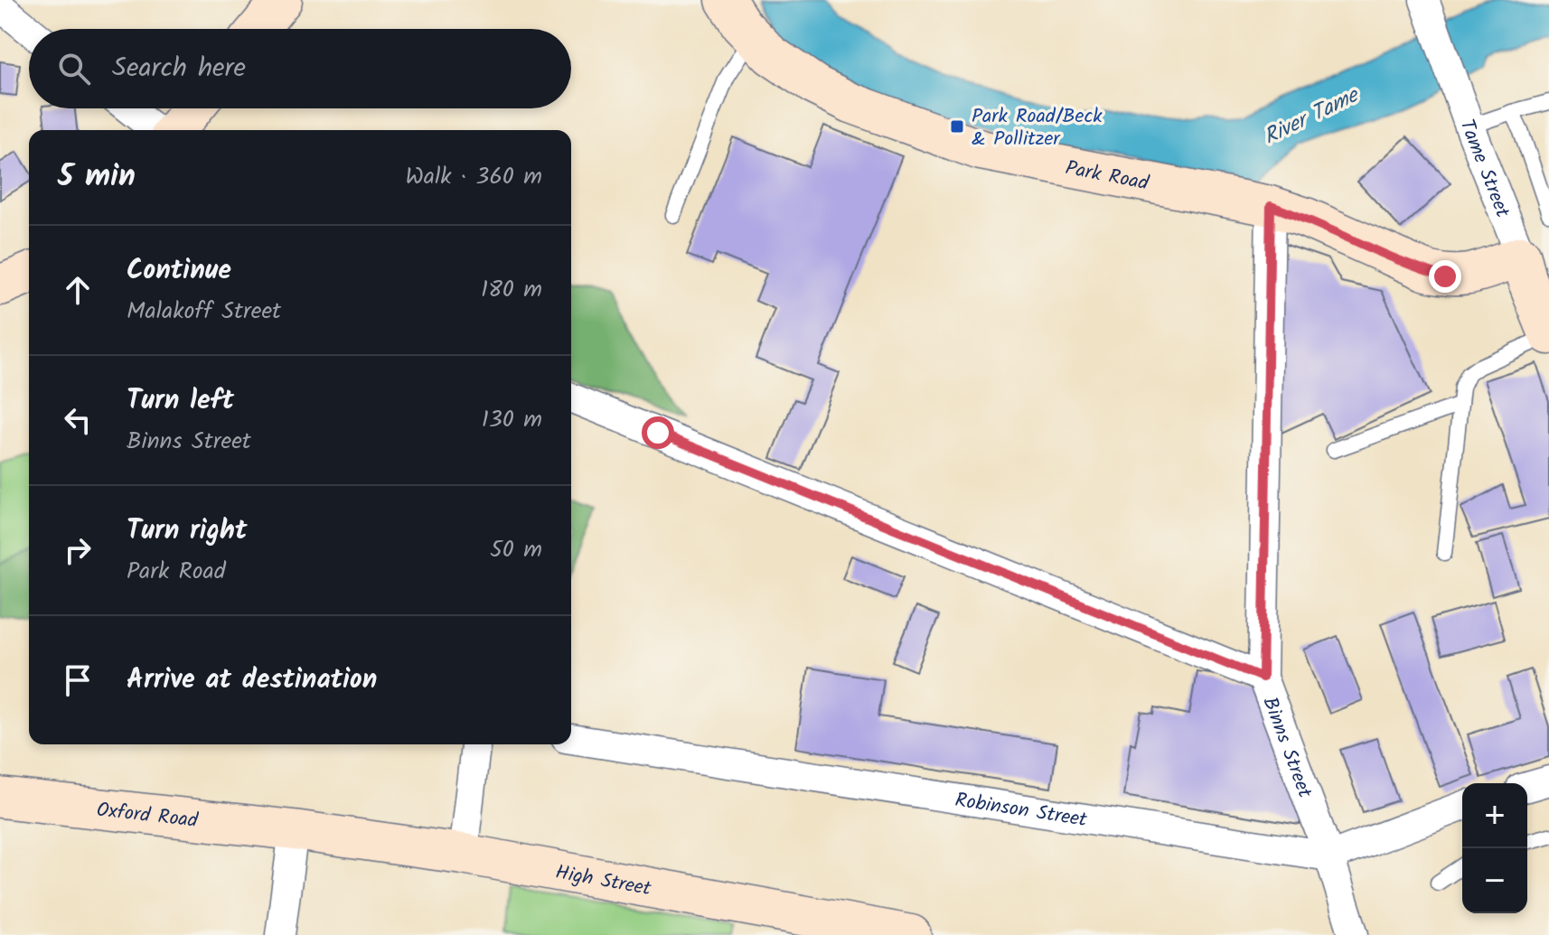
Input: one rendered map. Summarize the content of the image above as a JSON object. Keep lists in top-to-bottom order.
{
  "streets": {
    "main road": [
      "Tame Street",
      "Park Road",
      "Oxford Road",
      "High Street"
    ],
    "street": ["Binns Street", "Robinson Street"]
  },
  "crossings": [
    ["Tame Street", "Park Road"],
    ["Park Road", "Binns Street"],
    ["Binns Street", "Robinson Street"],
    ["Oxford Road", "High Street"]
  ],
  "water": ["River Tame"],
  "places": {
    "transit": ["Park Road/Beck & Pollitzer"]
  },
  "page": {
    "search": "Search here",
    "heading": ["5 min", "Walk · 360 m"],
    "list": [
      ["Continue", "Malakoff Street", "180 m"],
      ["Turn left", "Binns Street", "130 m"],
      ["Turn right", "Park Road", "50 m"],
      "Arrive at destination"
    ],
    "map_buttons": ["+", "−"]
  }
}
